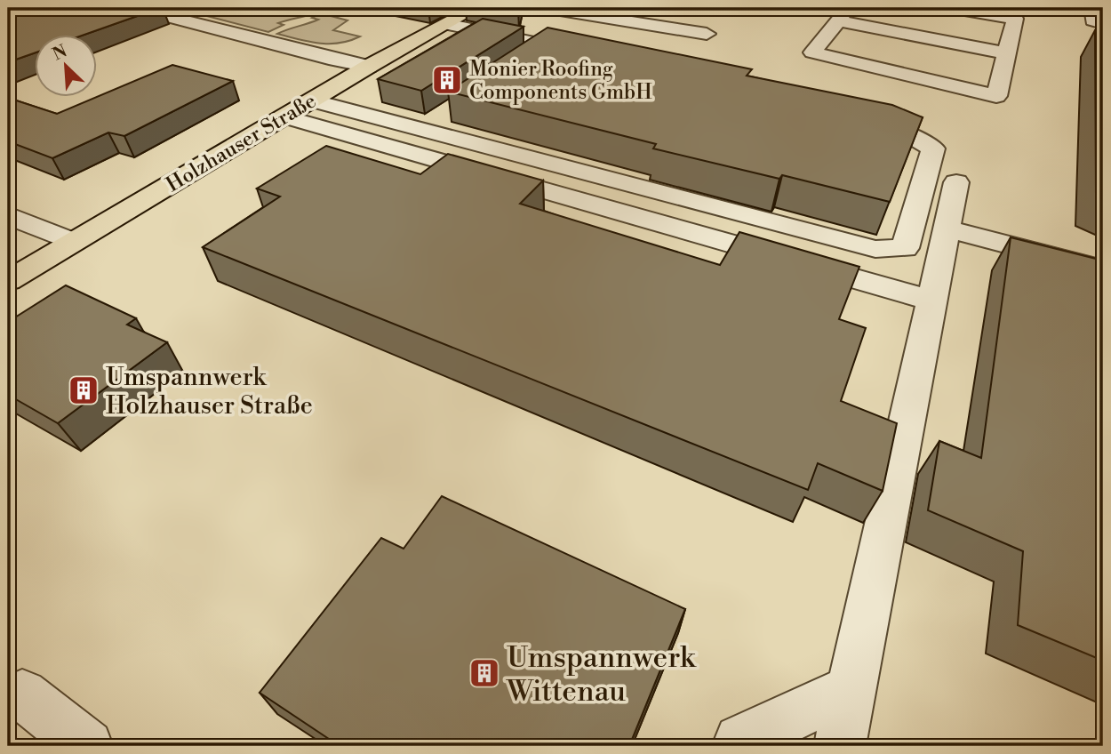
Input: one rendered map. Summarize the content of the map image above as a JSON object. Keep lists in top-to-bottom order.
{
  "streets": {
    "main road": ["Holzhauser Straße"]
  },
  "places": {
    "building": ["Monier Roofing Components GmbH", "Umspannwerk Holzhauser Straße", "Umspannwerk Wittenau"]
  },
  "north": "top left"
}
